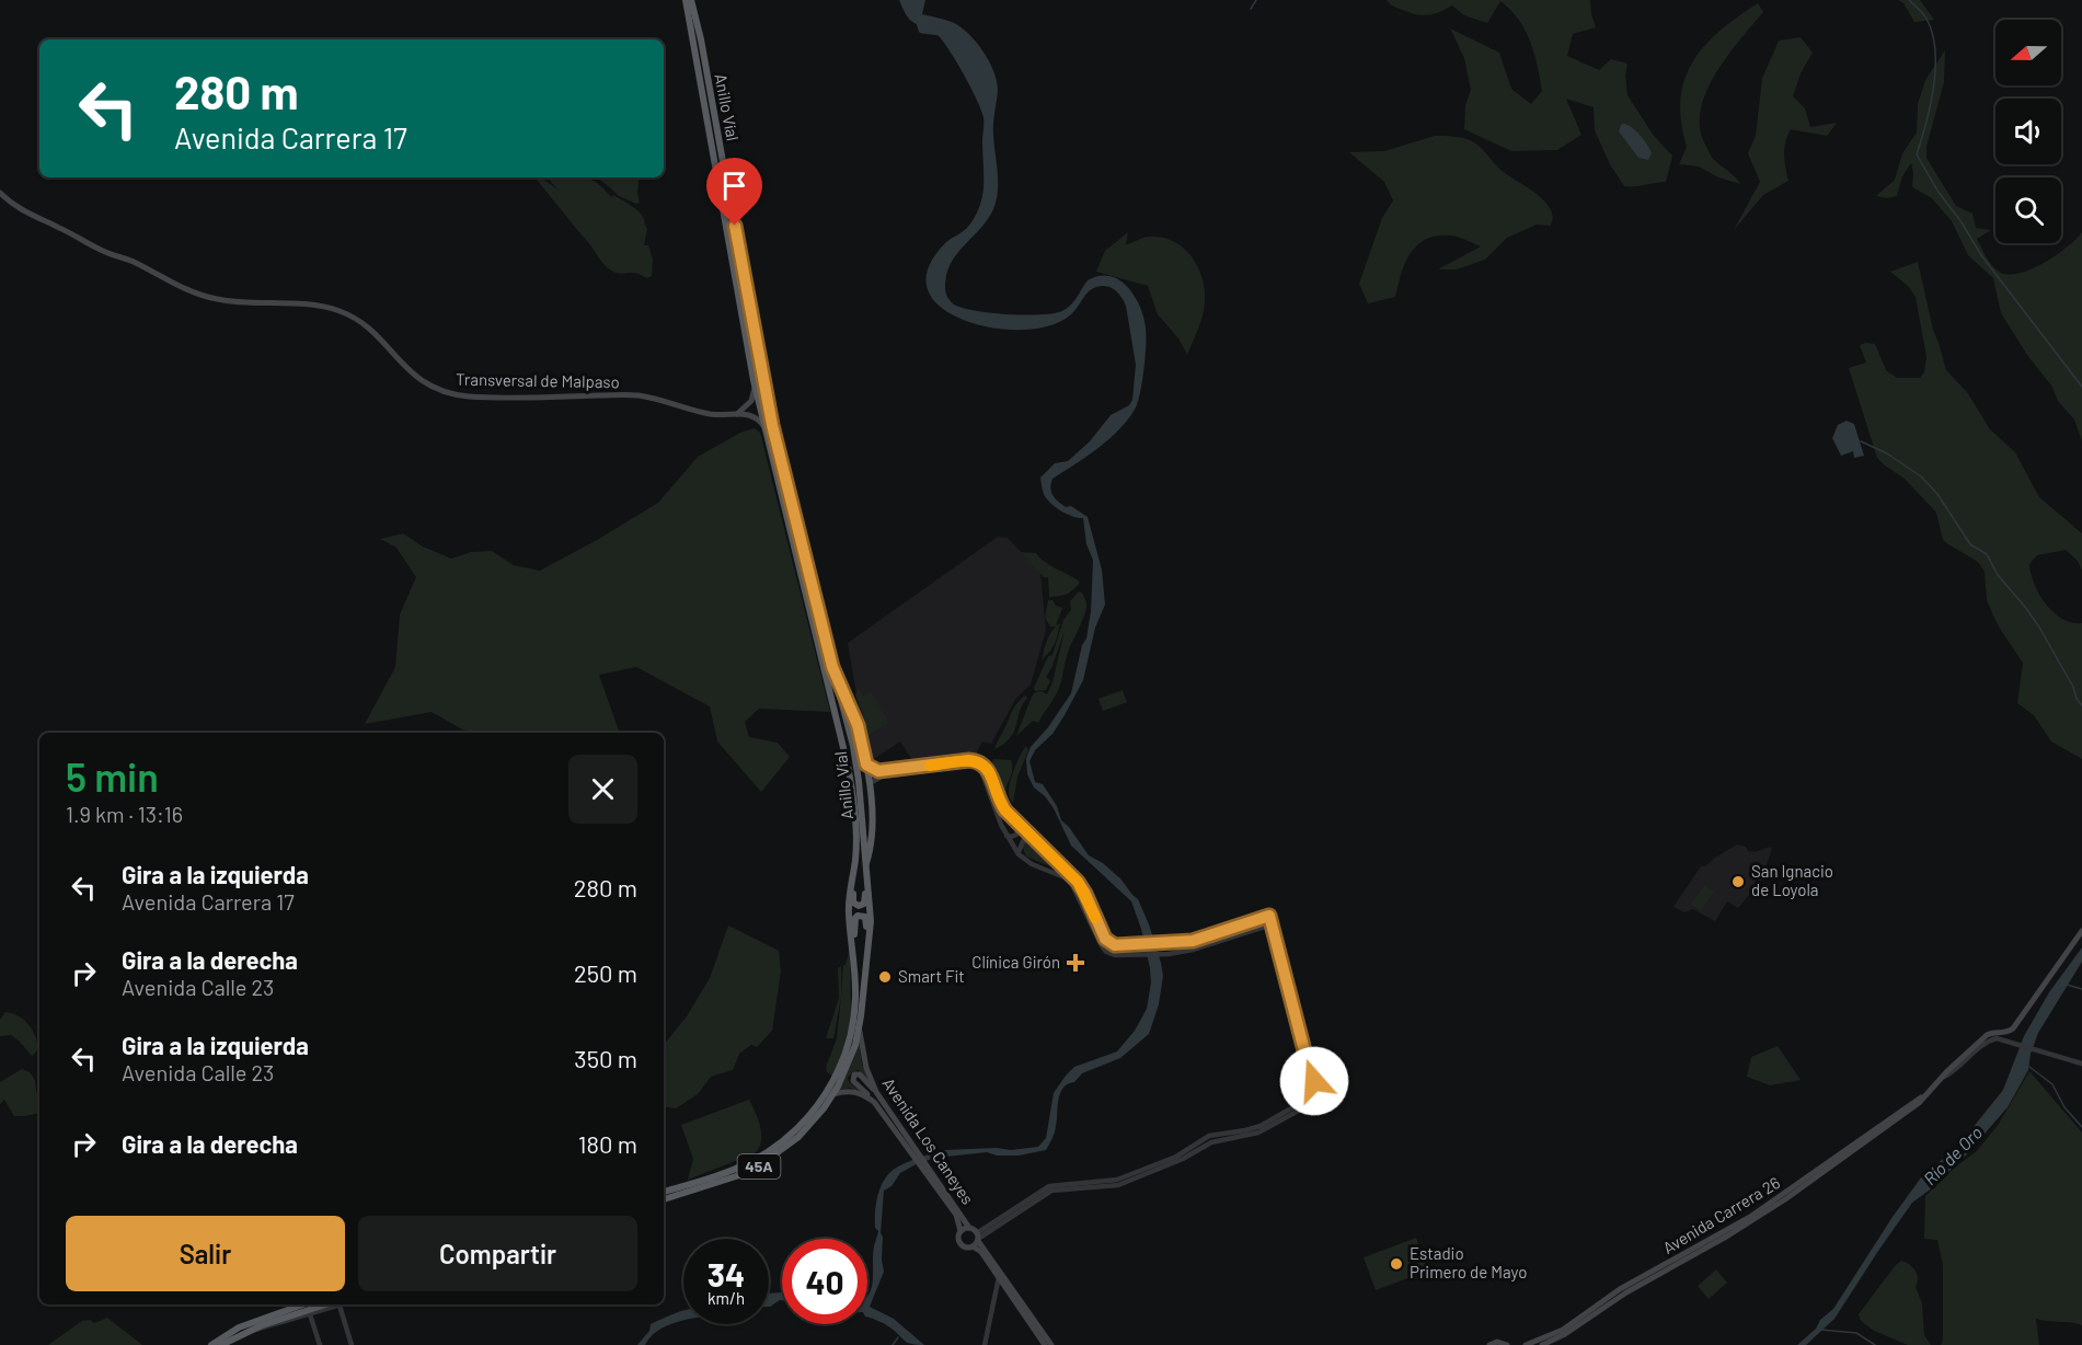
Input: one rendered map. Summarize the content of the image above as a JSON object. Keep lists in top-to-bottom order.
{
  "streets": {
    "highway": ["Anillo Víal", "45A"],
    "main road": ["Transversal de Malpaso", "Avenida Los Caneyes", "Avenida Carrera 26"]
  },
  "crossings": [
    ["Anillo Víal", "Transversal de Malpaso"],
    ["Anillo Víal", "Avenida Los Caneyes"]
  ],
  "water": ["Río de Oro"],
  "places": {
    "other": ["San Ignacio de Loyola", "Smart Fit", "Estadio Primero de Mayo"],
    "health": ["Clínica Girón"]
  },
  "north": "left",
  "page": {
    "turn": ["280 m", "Avenida Carrera 17"],
    "heading": ["5 min", "1.9 km · 13:16"],
    "list": [
      {
        "name": "Gira a la izquierda",
        "note": "Avenida Carrera 17",
        "value": "280 m"
      },
      {
        "name": "Gira a la derecha",
        "note": "Avenida Calle 23",
        "value": "250 m"
      },
      {
        "name": "Gira a la izquierda",
        "note": "Avenida Calle 23",
        "value": "350 m"
      },
      {
        "name": "Gira a la derecha",
        "value": "180 m"
      }
    ],
    "buttons": ["Salir", "Compartir"],
    "speed": "34 km/h",
    "limit": "40"
  }
}
